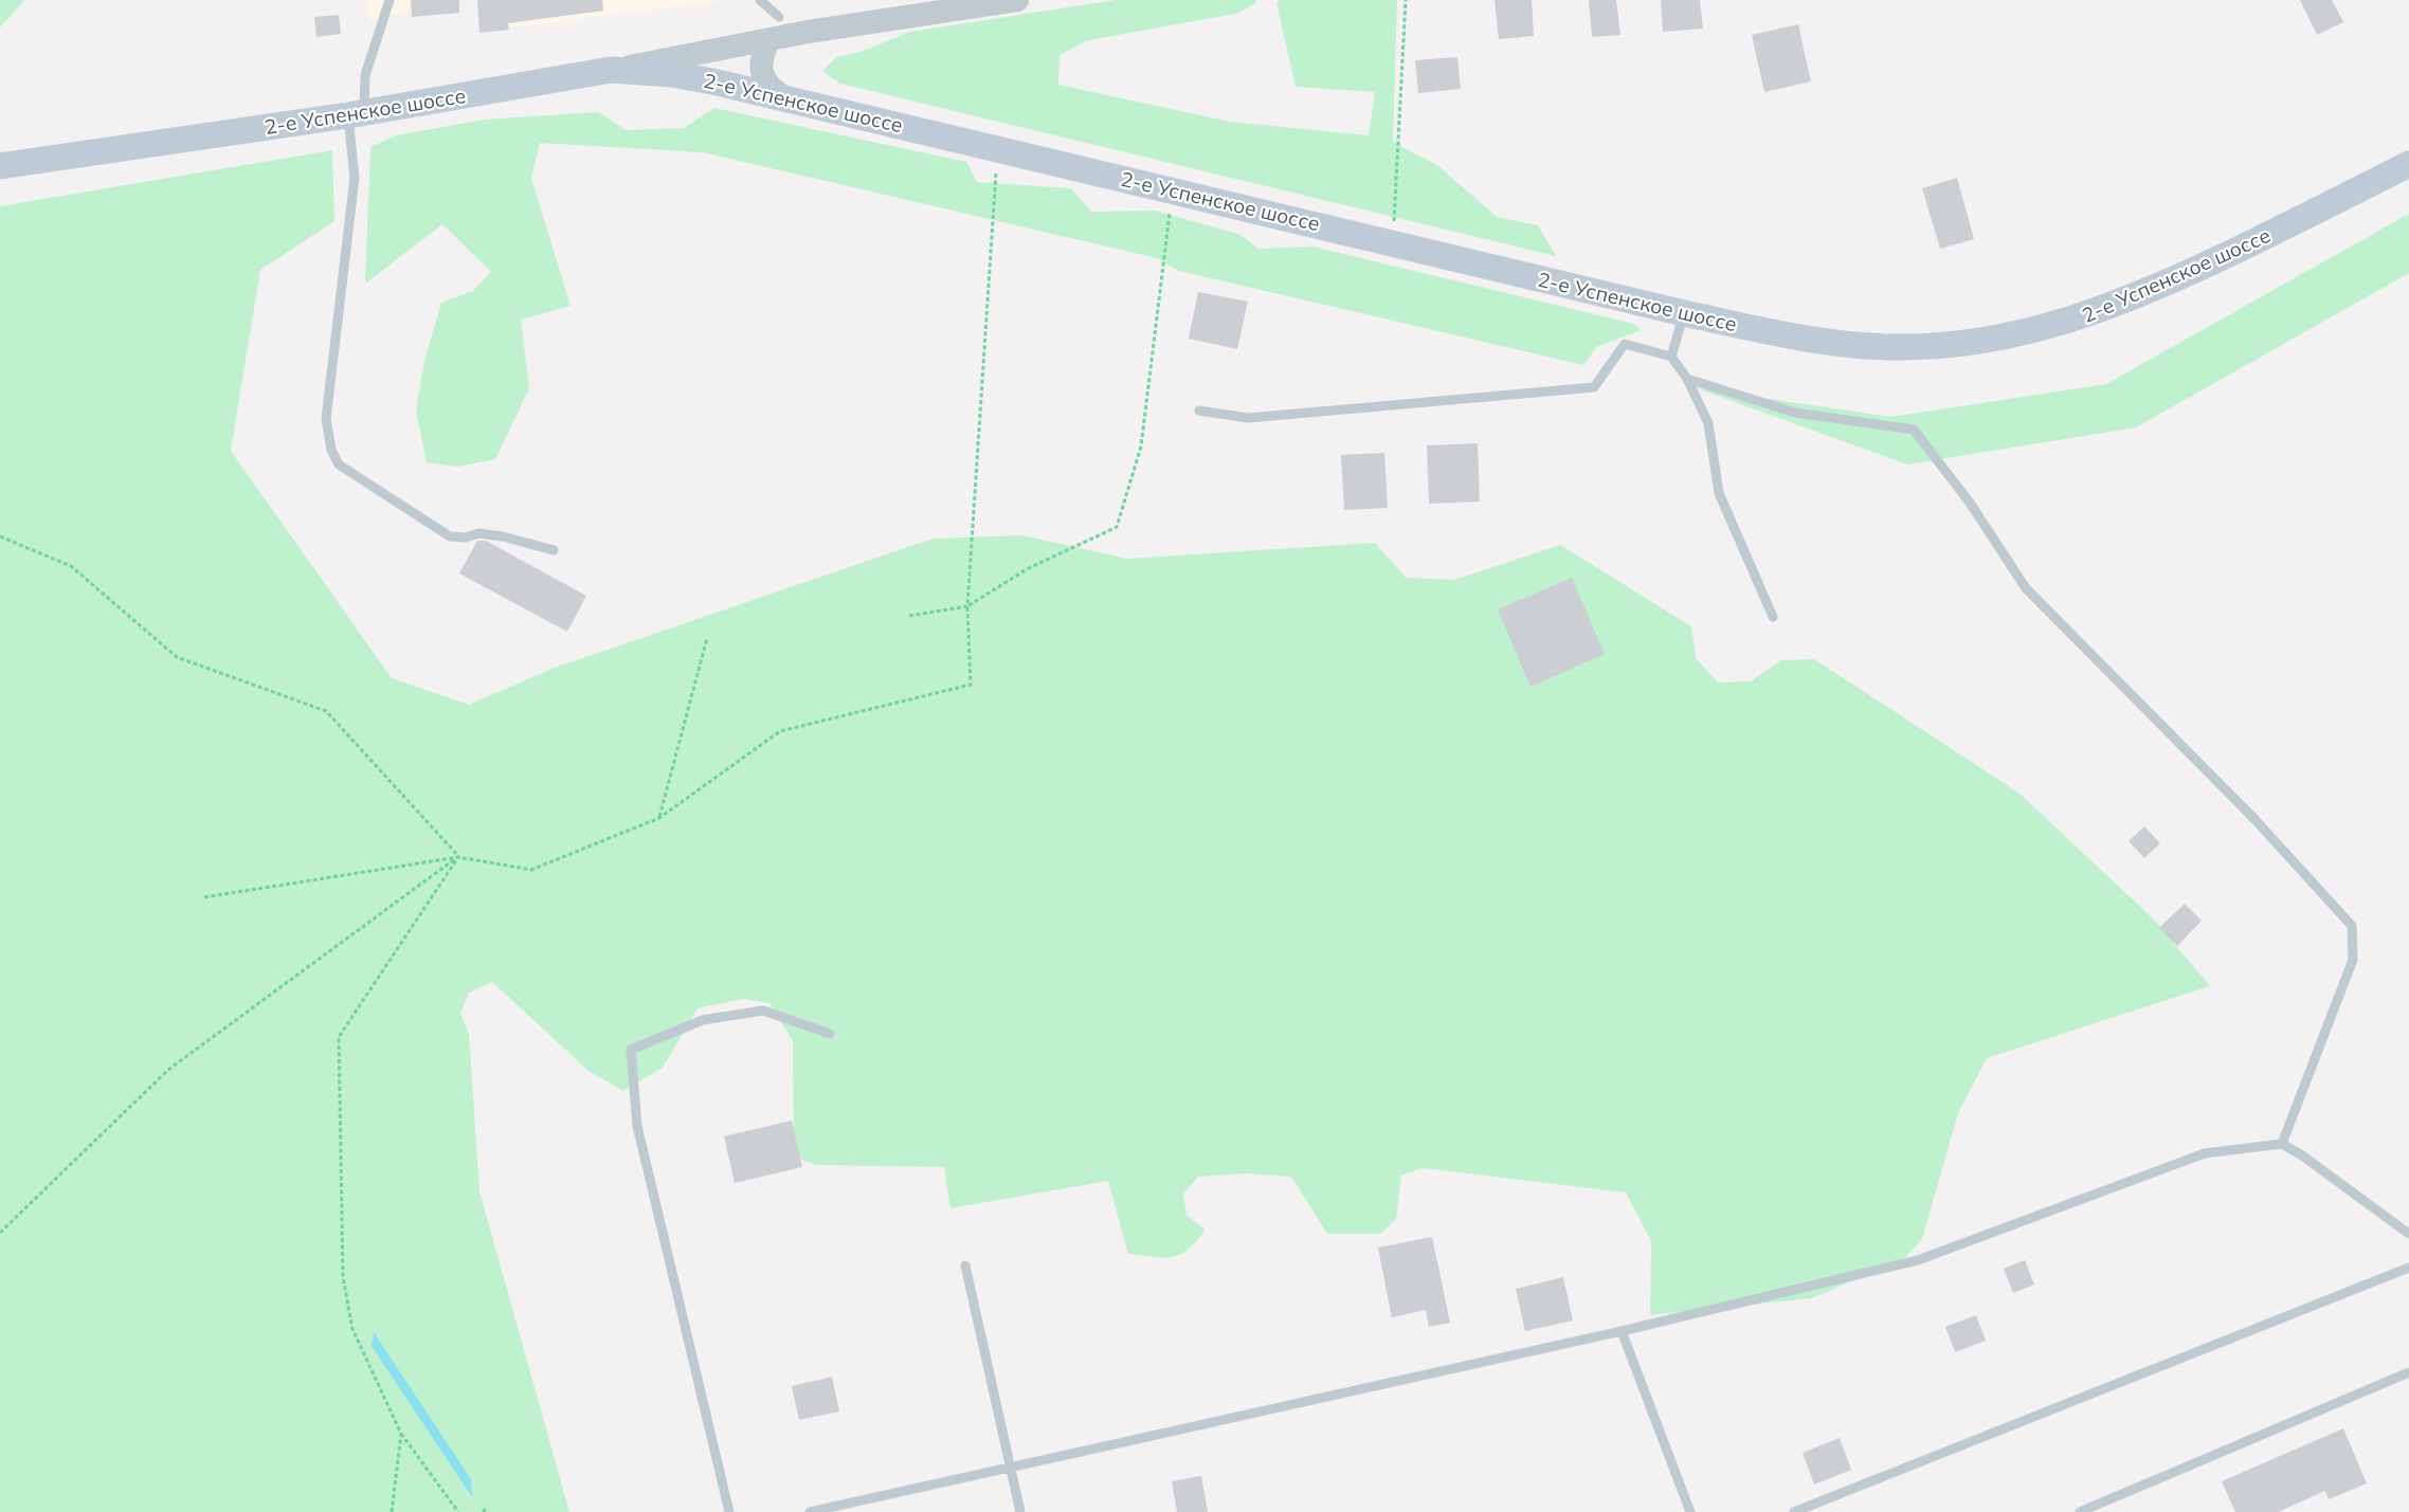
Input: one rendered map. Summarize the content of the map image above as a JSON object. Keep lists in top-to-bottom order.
{
  "streets": {
    "main road": ["2-е Успенское шоссе"]
  }
}
